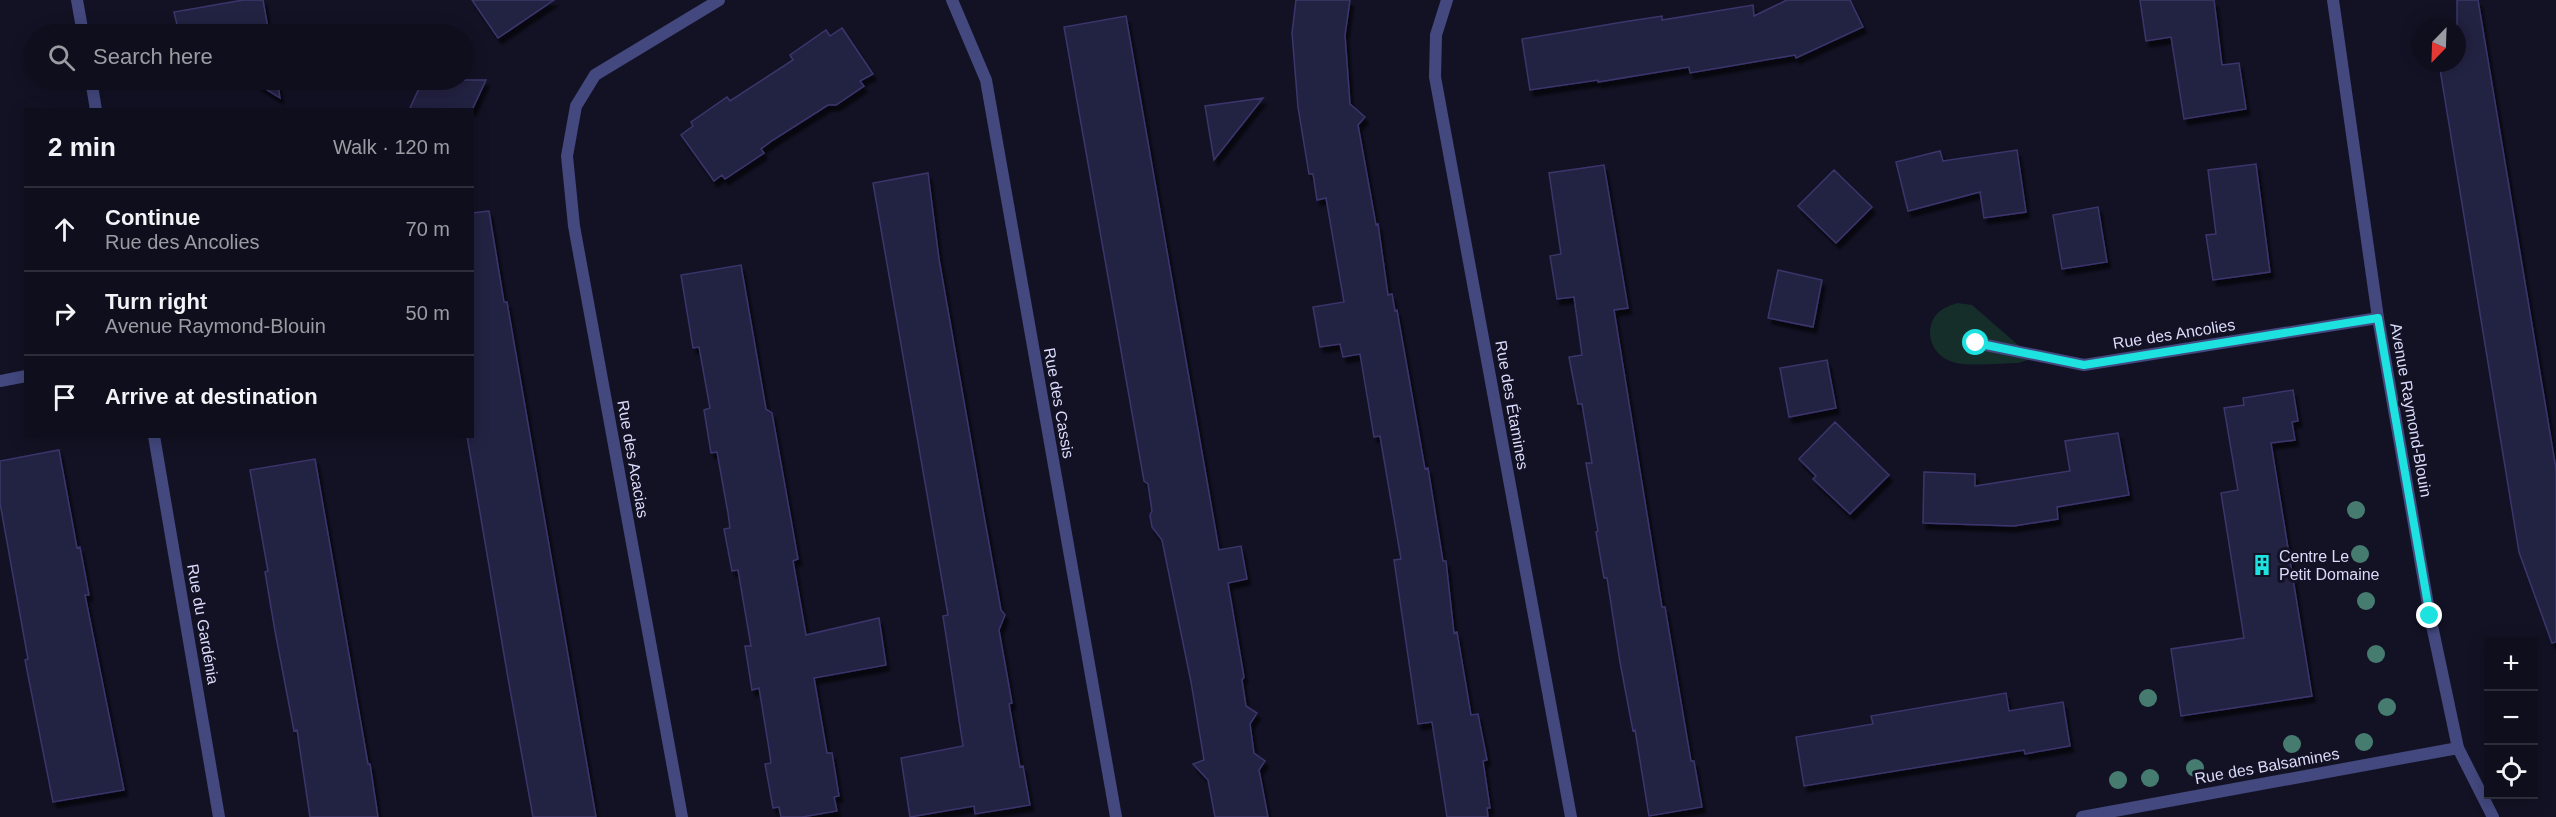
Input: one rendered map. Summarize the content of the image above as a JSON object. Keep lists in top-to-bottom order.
{
  "streets": {
    "street": [
      "Rue des Ancolies",
      "Rue des Cassis",
      "Rue des Étamines",
      "Avenue Raymond-Blouin",
      "Rue des Acacias",
      "Rue du Gardénia",
      "Rue des Balsamines"
    ]
  },
  "crossings": [
    ["Rue des Ancolies", "Avenue Raymond-Blouin"],
    ["Avenue Raymond-Blouin", "Rue des Balsamines"]
  ],
  "places": {
    "building": ["Centre Le Petit Domaine"]
  },
  "north": "bottom left",
  "page": {
    "search": "Search here",
    "heading": ["2 min", "Walk · 120 m"],
    "list": [
      ["Continue", "Rue des Ancolies", "70 m"],
      ["Turn right", "Avenue Raymond-Blouin", "50 m"],
      "Arrive at destination"
    ],
    "map_buttons": ["+", "−"]
  }
}
